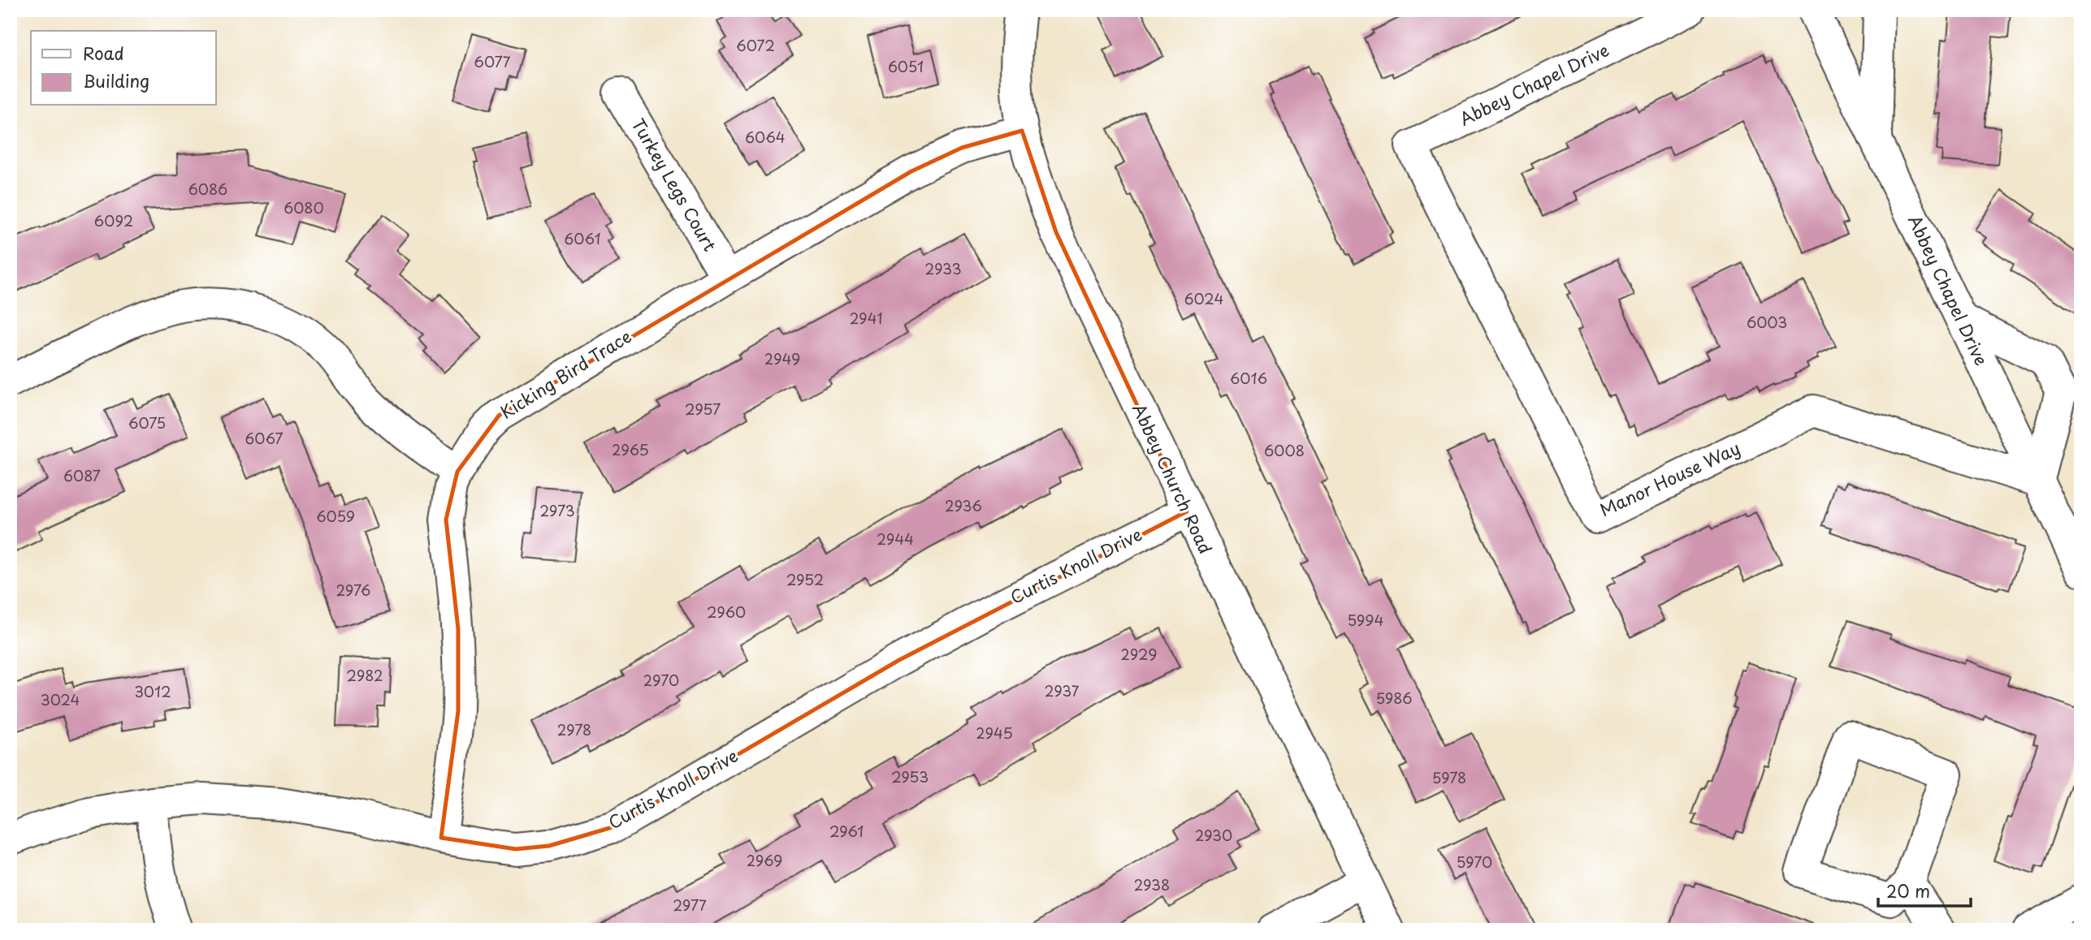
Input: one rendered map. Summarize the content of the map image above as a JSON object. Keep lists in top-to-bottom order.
{
  "streets": {
    "street": [
      "Abbey Chapel Drive",
      "Turkey Legs Court",
      "Kicking Bird Trace",
      "Abbey Church Road",
      "Manor House Way",
      "Curtis Knoll Drive"
    ]
  },
  "crossings": [
    ["Abbey Chapel Drive", "Manor House Way"],
    ["Turkey Legs Court", "Kicking Bird Trace"],
    ["Kicking Bird Trace", "Abbey Church Road"],
    ["Kicking Bird Trace", "Curtis Knoll Drive"],
    ["Abbey Church Road", "Curtis Knoll Drive"]
  ],
  "house_numbers": [
    "6072",
    "6077",
    "6051",
    "6064",
    "6086",
    "6080",
    "6092",
    "6061",
    "2933",
    "6024",
    "2941",
    "6003",
    "2949",
    "6016",
    "2957",
    "6075",
    "6067",
    "2965",
    "6008",
    "6087",
    "2936",
    "2973",
    "6059",
    "2944",
    "2952",
    "2976",
    "2960",
    "5994",
    "2929",
    "2982",
    "2970",
    "2937",
    "3012",
    "5986",
    "3024",
    "2978",
    "2945",
    "2953",
    "5978",
    "2961",
    "2930",
    "2969",
    "5970",
    "2938",
    "2977"
  ],
  "legend": ["Road", "Building"],
  "scale_bar": "20 m"
}
